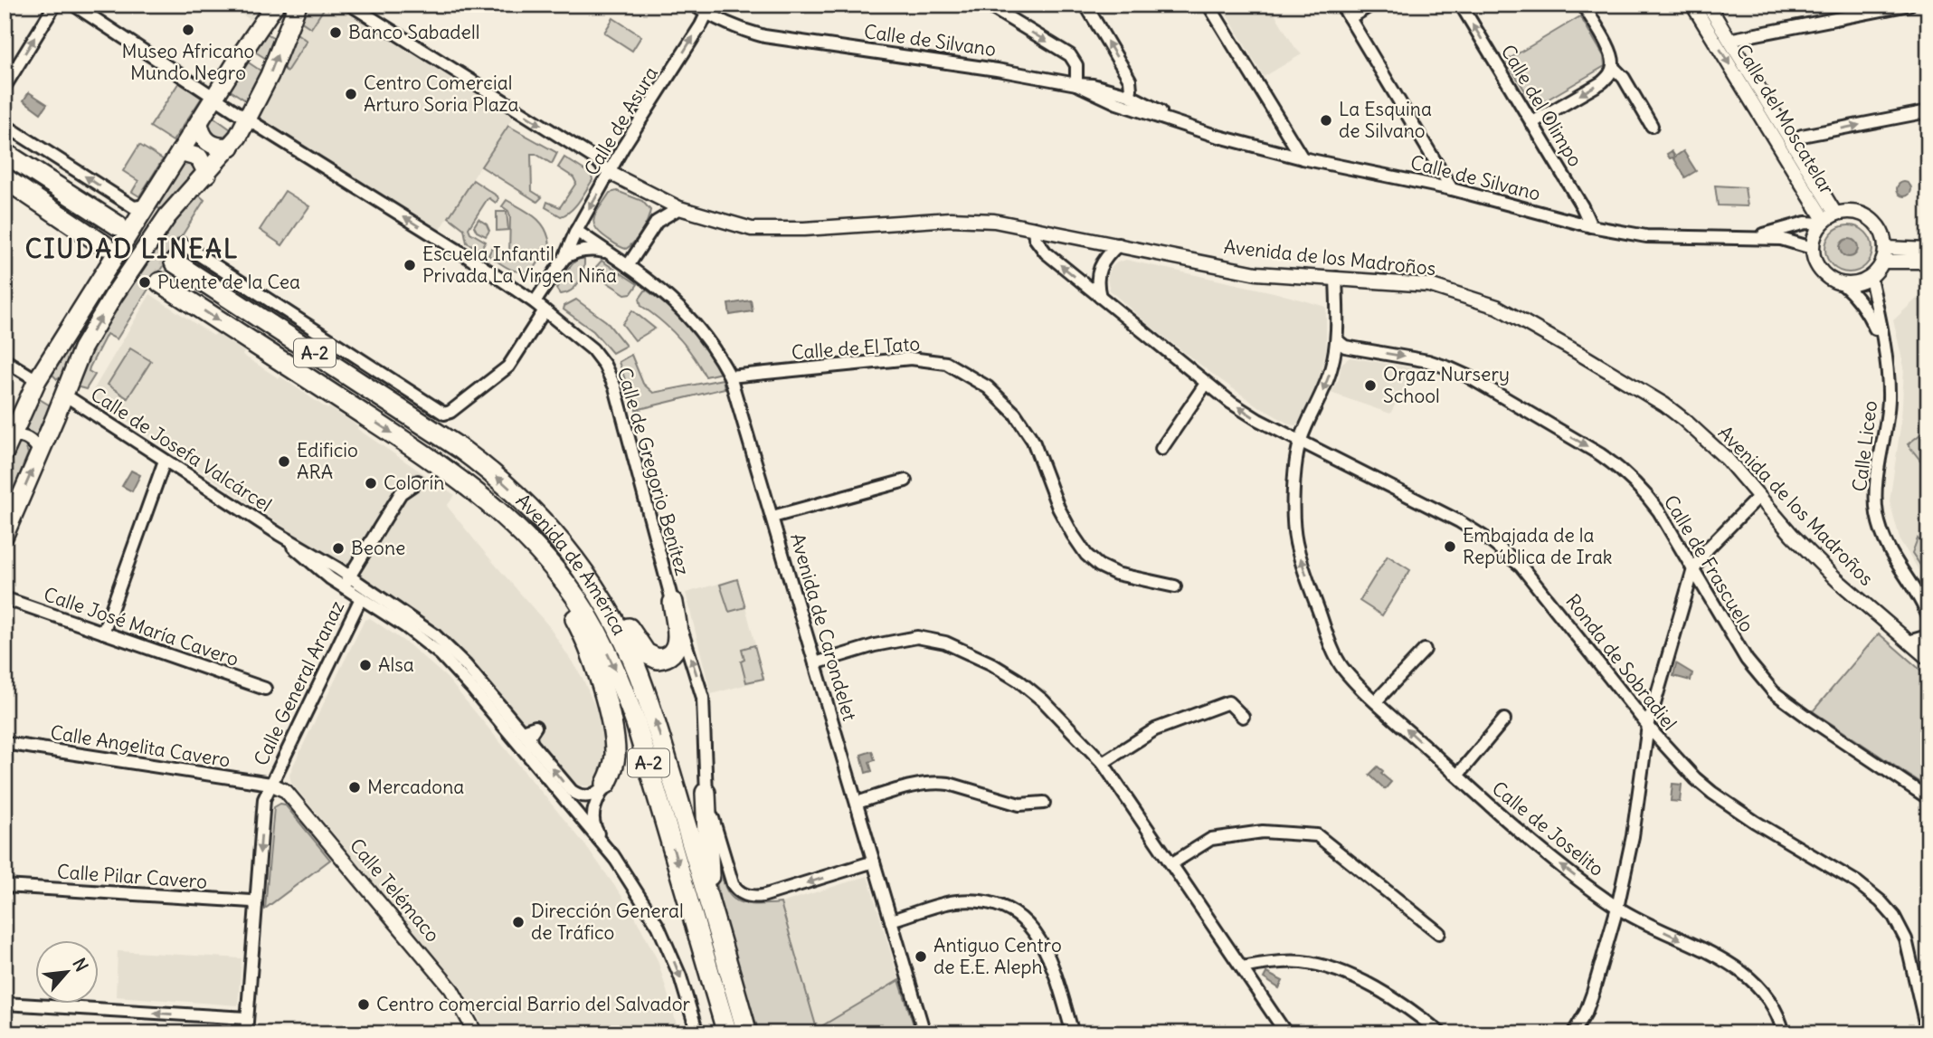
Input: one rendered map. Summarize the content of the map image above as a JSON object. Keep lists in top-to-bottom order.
{
  "streets": {
    "highway": ["A-2", "Avenida de América"],
    "street": [
      "Calle de Silvano",
      "Calle del Olimpo",
      "Calle del Moscatelar",
      "Calle de Asura",
      "Avenida de los Madroños",
      "Calle de El Tato",
      "Calle Liceo",
      "Calle de Josefa Valcárcel",
      "Calle de Gregorio Benítez",
      "Calle de Frascuelo",
      "Calle José María Cavero",
      "Avenida de Carondelet",
      "Ronda de Sobradiel",
      "Calle General Aranaz",
      "Calle Angelita Cavero",
      "Calle de Joselito",
      "Calle Pilar Cavero",
      "Calle Telémaco"
    ]
  },
  "crossings": [
    ["Calle de Silvano", "Calle del Olimpo"],
    ["Calle de Silvano", "Calle del Moscatelar"],
    ["Calle de Silvano", "Calle de Asura"],
    ["Calle de Silvano", "Calle Liceo"],
    ["Calle del Moscatelar", "Calle Liceo"],
    ["Calle de Asura", "Avenida de los Madroños"],
    ["Calle de Asura", "Calle de Gregorio Benítez"],
    ["Calle de Asura", "Avenida de Carondelet"],
    ["Avenida de los Madroños", "Ronda de Sobradiel"],
    ["Avenida de los Madroños", "Calle de Joselito"],
    ["Calle de El Tato", "Avenida de Carondelet"],
    ["Calle de Josefa Valcárcel", "Calle General Aranaz"],
    ["Calle de Gregorio Benítez", "Avenida de Carondelet"],
    ["Calle de Frascuelo", "Calle de Joselito"],
    ["Ronda de Sobradiel", "Calle de Joselito"],
    ["Calle General Aranaz", "Calle Angelita Cavero"],
    ["Calle General Aranaz", "Calle Pilar Cavero"],
    ["Calle General Aranaz", "Calle Telémaco"],
    ["Calle Angelita Cavero", "Calle Telémaco"]
  ],
  "one_way": ["Calle del Olimpo", "Calle de Gregorio Benítez", "Calle de Frascuelo"],
  "districts": ["CIUDAD LINEAL"],
  "places": [
    "Museo Africano Mundo Negro",
    "Banco Sabadell",
    "Centro Comercial Arturo Soria Plaza",
    "La Esquina de Silvano",
    "Escuela Infantil Privada La Virgen Niña",
    "Puente de la Cea",
    "Orgaz Nursery School",
    "Edificio ARA",
    "Colorín",
    "Embajada de la República de Irak",
    "Beone",
    "Alsa",
    "Mercadona",
    "Dirección General de Tráfico",
    "Antiguo Centro de E.E. Aleph",
    "Centro comercial Barrio del Salvador"
  ],
  "north": "top right"
}
